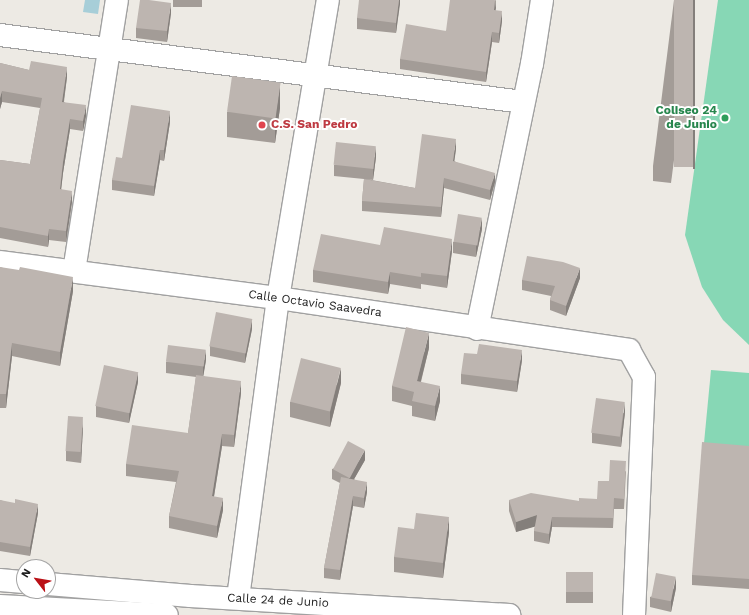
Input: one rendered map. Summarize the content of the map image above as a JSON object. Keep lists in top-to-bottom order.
{
  "streets": {
    "street": ["Calle Octavio Saavedra", "Calle 24 de Junio"]
  },
  "places": ["Coliseo 24 de Junio", "C.S. San Pedro"],
  "north": "top left"
}
